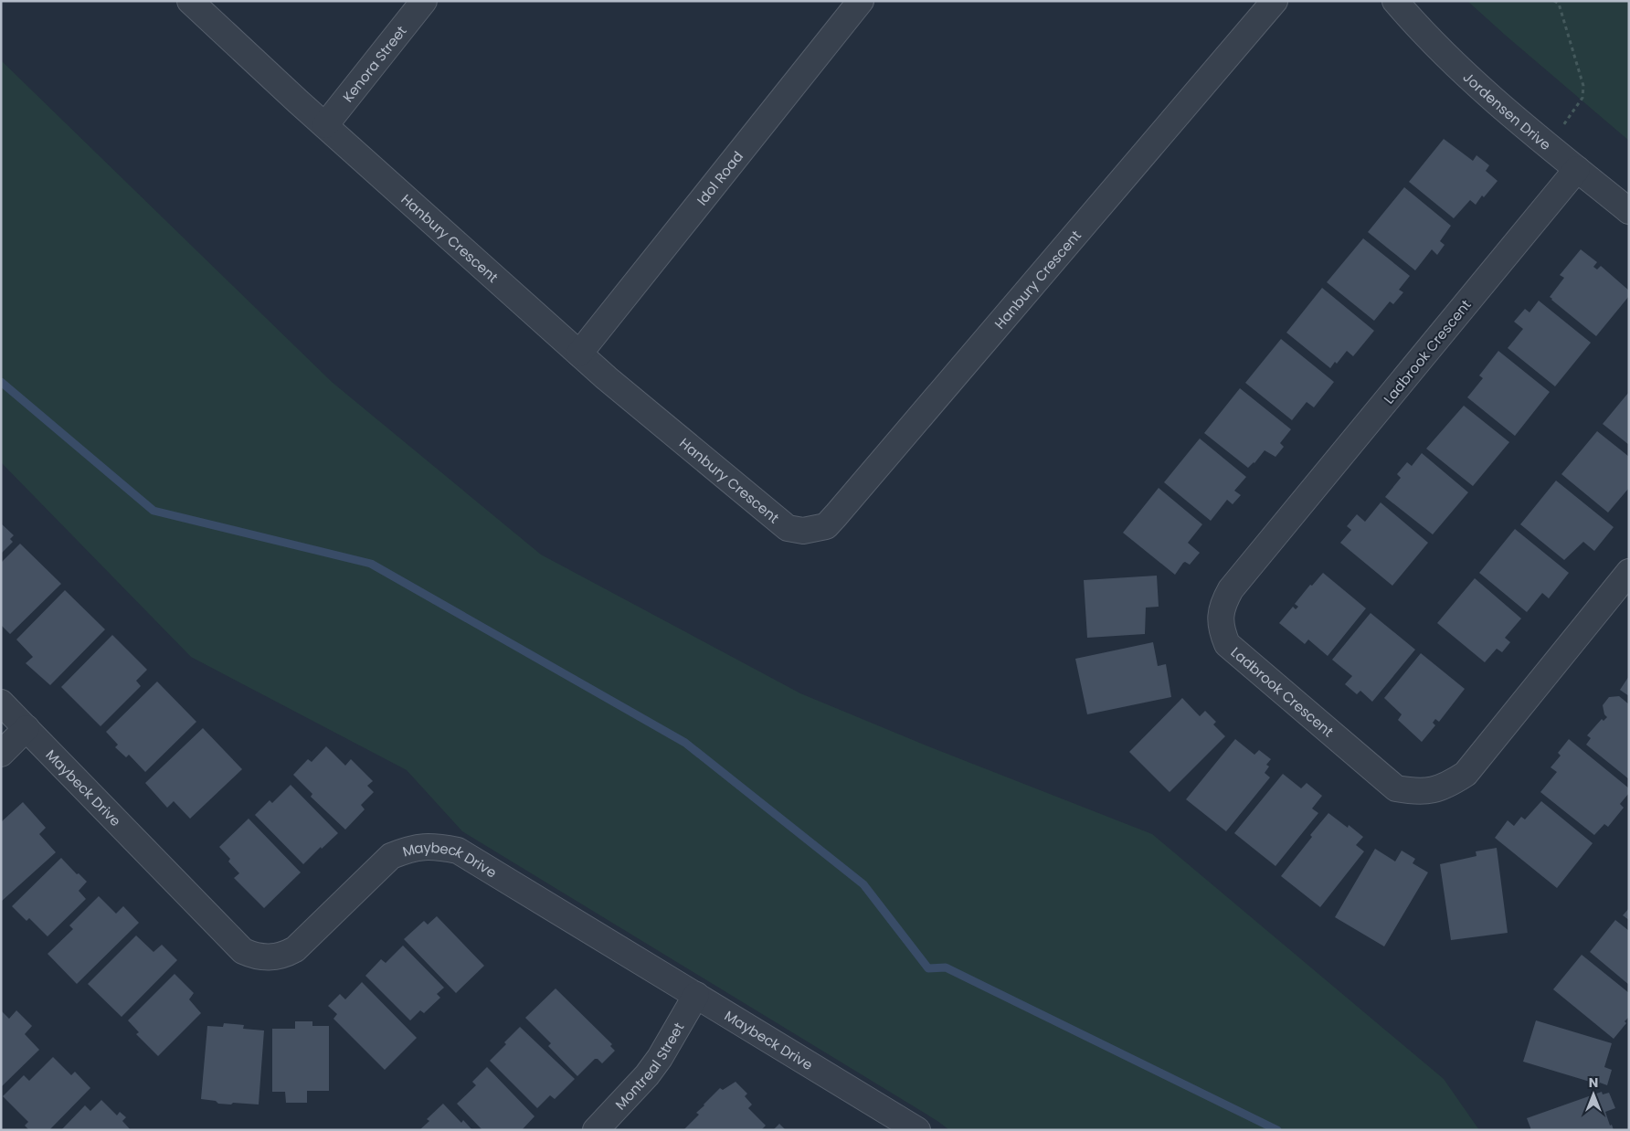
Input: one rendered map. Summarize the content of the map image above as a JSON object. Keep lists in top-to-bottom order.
{
  "streets": {
    "street": [
      "Kenora Street",
      "Jordensen Drive",
      "Idol Road",
      "Hanbury Crescent",
      "Ladbrook Crescent",
      "Maybeck Drive",
      "Montreal Street"
    ]
  },
  "crossings": [
    ["Kenora Street", "Hanbury Crescent"],
    ["Jordensen Drive", "Ladbrook Crescent"],
    ["Idol Road", "Hanbury Crescent"],
    ["Maybeck Drive", "Montreal Street"]
  ],
  "north": "top"
}
